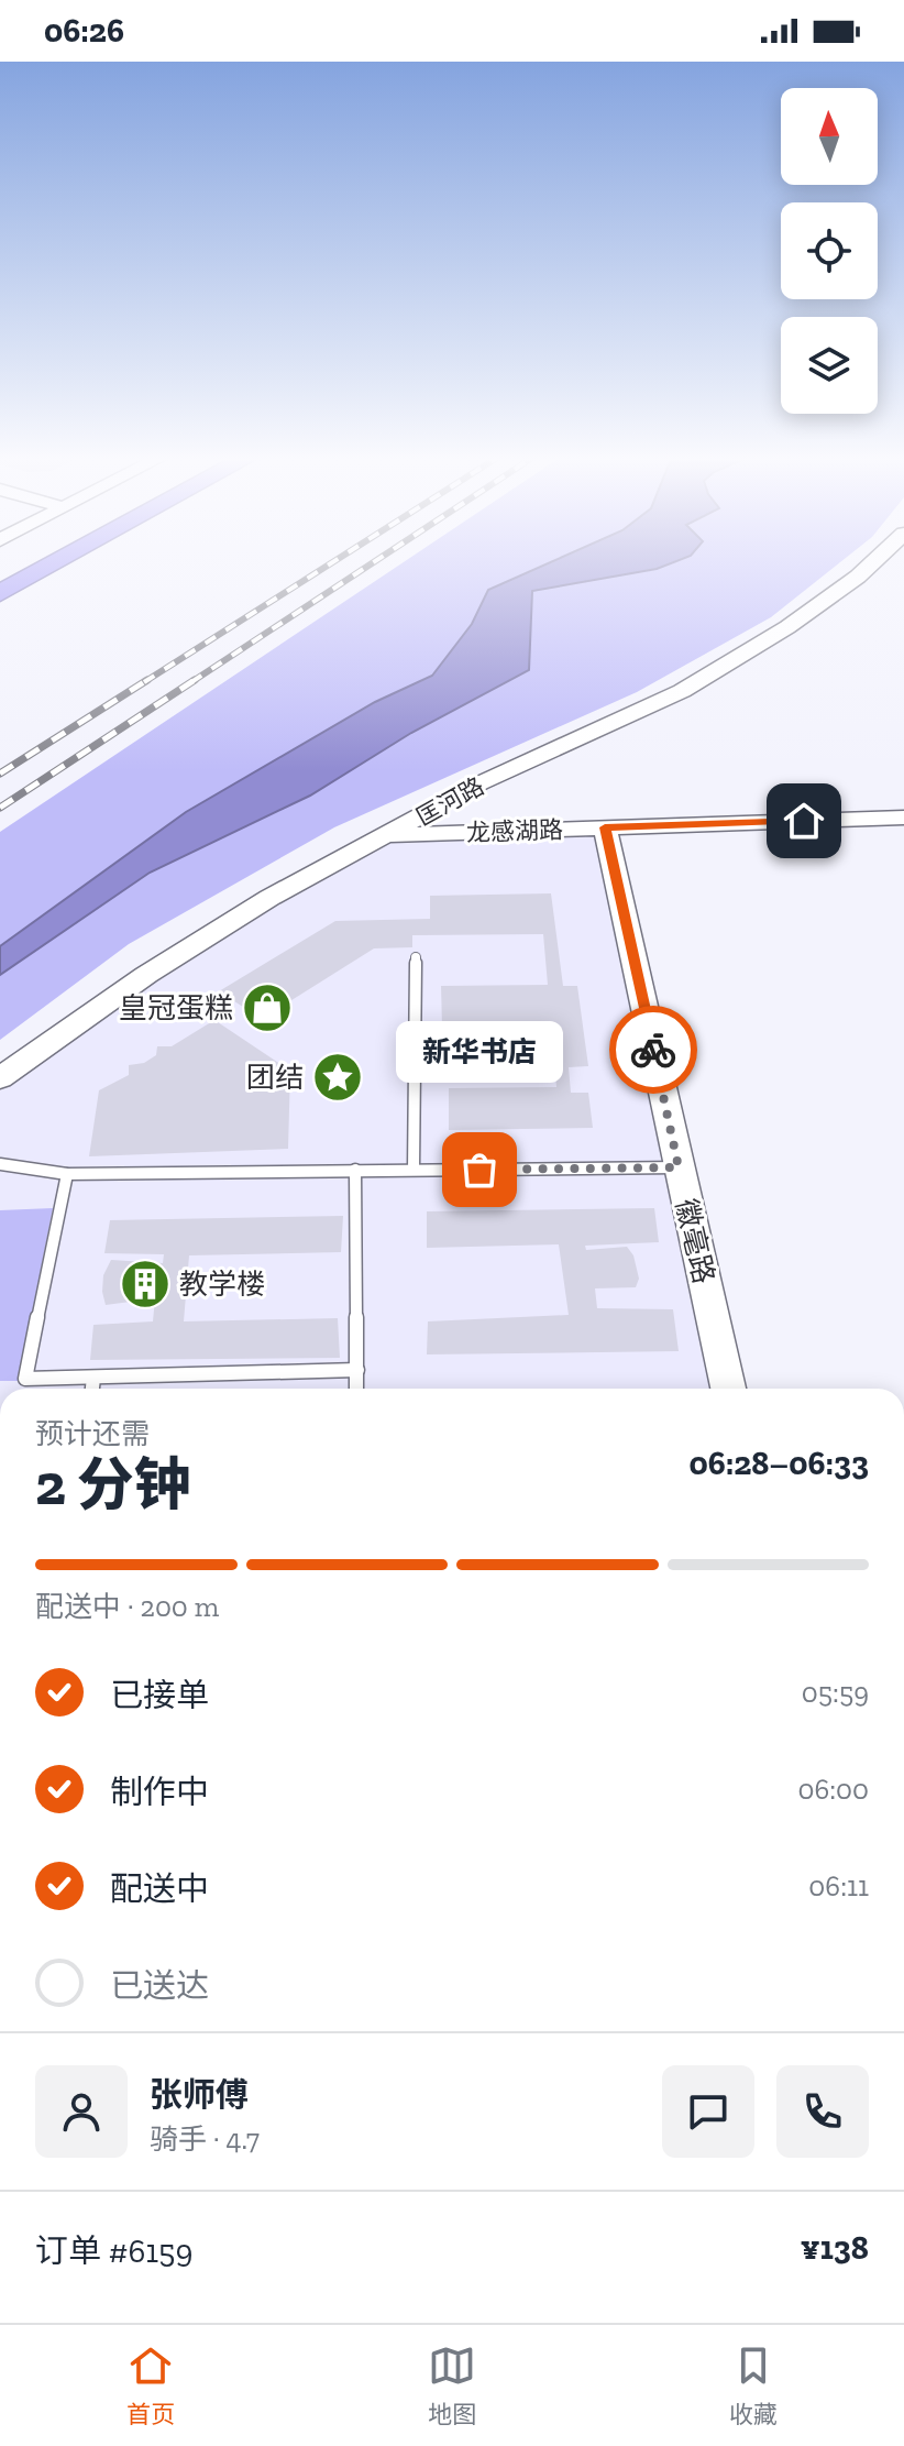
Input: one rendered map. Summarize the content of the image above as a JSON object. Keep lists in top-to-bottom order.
{
  "streets": {
    "street": ["匡河路", "龙感湖路", "徽毫路"]
  },
  "crossings": [
    ["匡河路", "龙感湖路"],
    ["龙感湖路", "徽毫路"]
  ],
  "places": {
    "shop": ["皇冠蛋糕"],
    "place": ["团结"],
    "other": ["新华书店"],
    "building": ["教学楼"]
  },
  "north": "top",
  "page": {
    "status": "06:26",
    "bubble": "新华书店",
    "heading": ["2 分钟", "预计还需", "06:28–06:33"],
    "panel": [
      "张师傅",
      "骑手 · 4.7",
      "订单 #6159",
      "¥138"
    ],
    "bar": "配送中 · 200 m",
    "list": [
      ["已接单", "05:59"],
      ["制作中", "06:00"],
      ["配送中", "06:11"],
      "已送达"
    ],
    "tabs": ["首页", "地图", "收藏"]
  }
}
